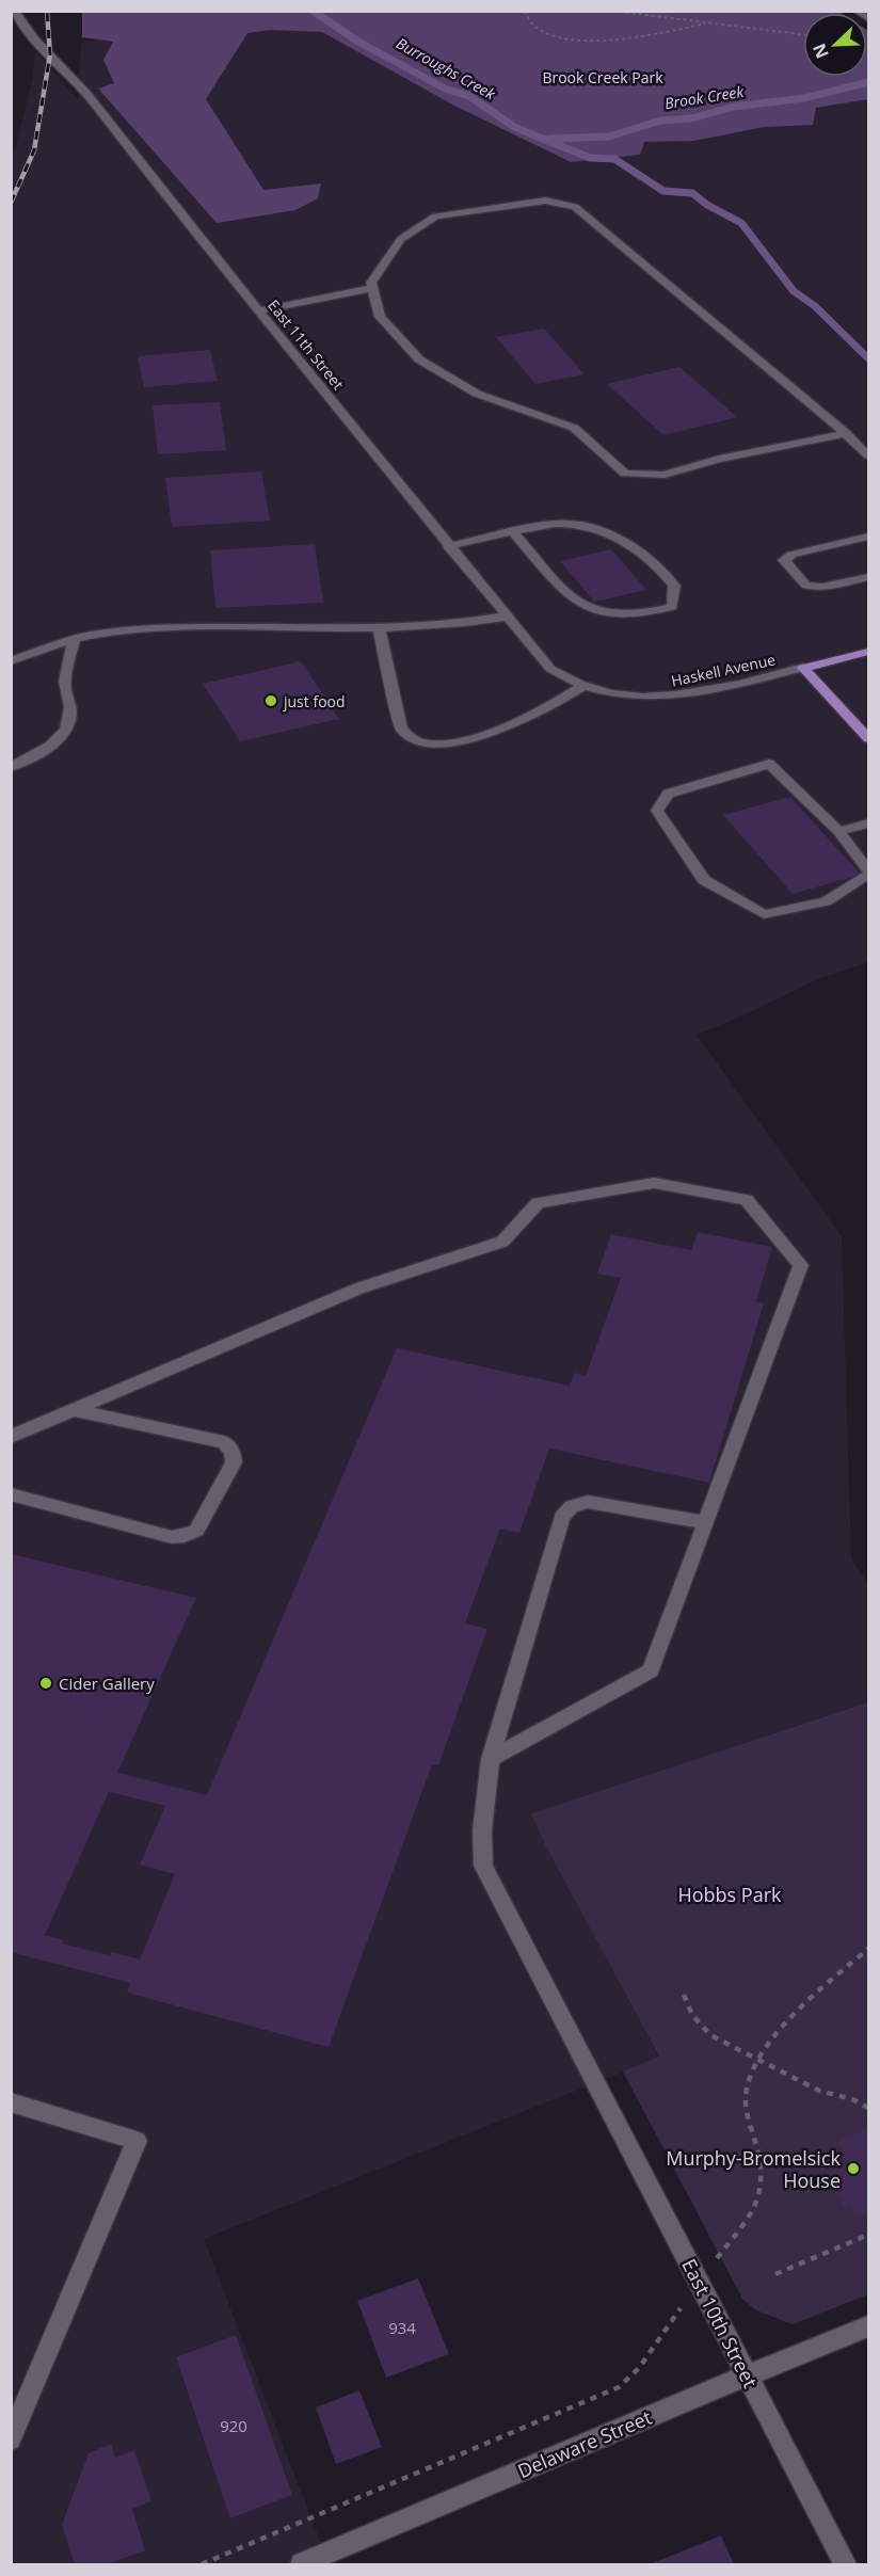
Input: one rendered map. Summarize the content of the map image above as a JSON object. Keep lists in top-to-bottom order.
{
  "streets": {
    "main road": ["Haskell Avenue"],
    "street": ["East 11th Street", "East 10th Street", "Delaware Street"]
  },
  "crossings": [
    ["East 11th Street", "Haskell Avenue"],
    ["East 10th Street", "Delaware Street"]
  ],
  "water": ["Burroughs Creek", "Brook Creek"],
  "parks": ["Brook Creek Park", "Hobbs Park"],
  "places": ["just food", "Cider Gallery", "Murphy-Bromelsick House"],
  "house_numbers": ["934", "920"],
  "north": "bottom left"
}
